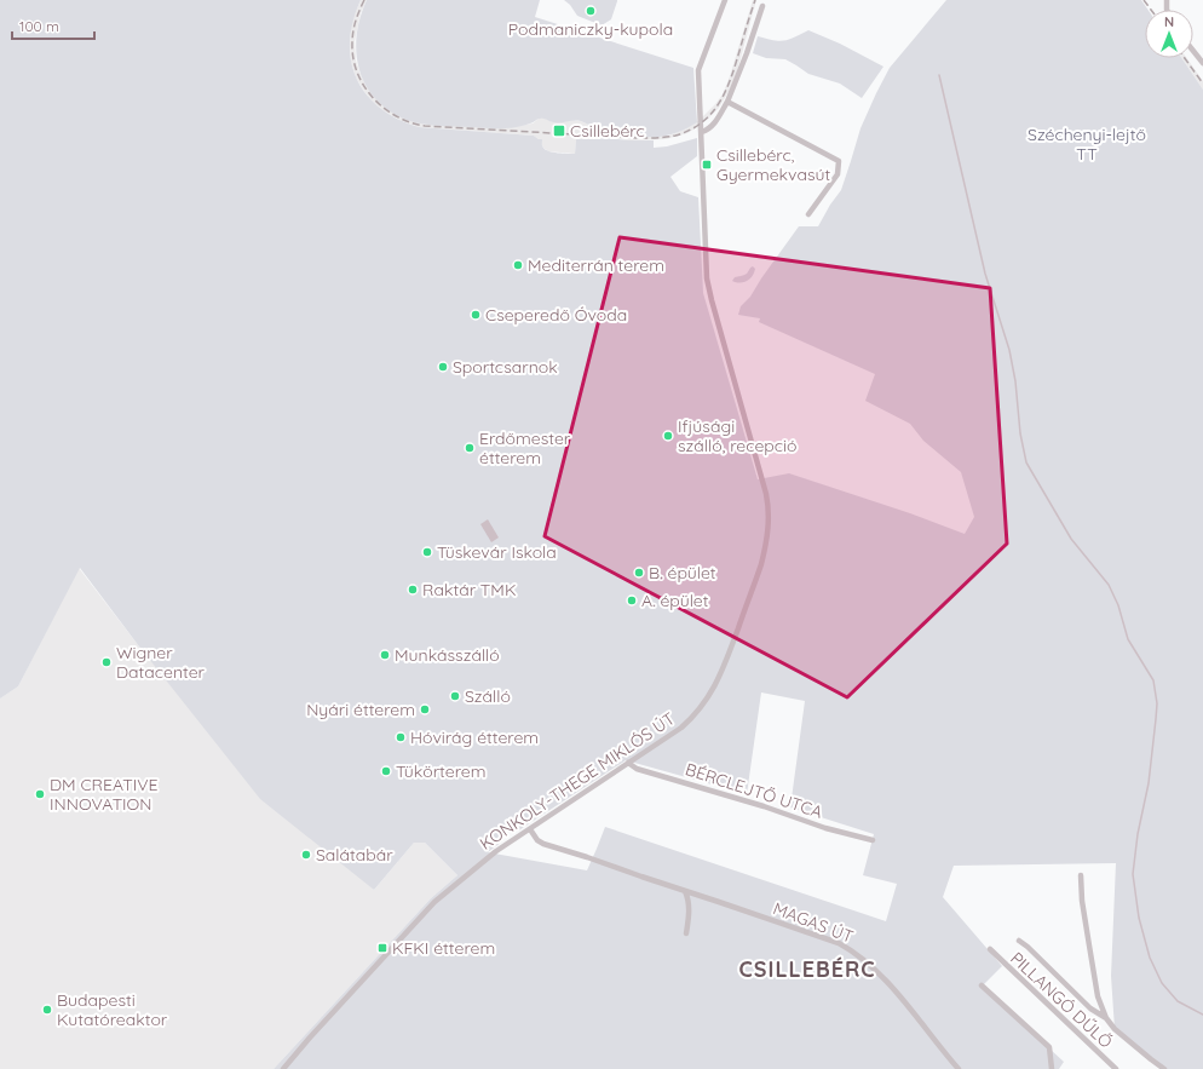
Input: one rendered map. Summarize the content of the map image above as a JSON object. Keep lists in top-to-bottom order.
{
  "streets": {
    "street": [
      "KONKOLY-THEGE MIKLÓS ÚT",
      "BÉRCLEJTŐ UTCA",
      "MAGAS ÚT",
      "PILLANGÓ DŰLŐ"
    ]
  },
  "crossings": [
    ["KONKOLY-THEGE MIKLÓS ÚT", "BÉRCLEJTŐ UTCA"],
    ["KONKOLY-THEGE MIKLÓS ÚT", "MAGAS ÚT"]
  ],
  "districts": ["CSILLEBÉRC"],
  "parks": ["Széchenyi-lejtő TT"],
  "places": {
    "other": [
      "Podmaniczky-kupola",
      "Mediterrán terem",
      "Cseperedő Óvoda",
      "Sportcsarnok",
      "Ifjúsági szálló, recepció",
      "Erdőmester étterem",
      "Tüskevár Iskola",
      "B. épület",
      "Raktár TMK",
      "A. épület",
      "Munkásszálló",
      "Wigner Datacenter",
      "Szálló",
      "Nyári étterem",
      "Hóvirág étterem",
      "Tükörterem",
      "DM CREATIVE INNOVATION",
      "Salátabár",
      "Budapesti Kutatóreaktor"
    ],
    "transit": ["Csillebérc", "Csillebérc, Gyermekvasút", "KFKI étterem"]
  },
  "scale_bar": "100 m",
  "north": "top"
}
